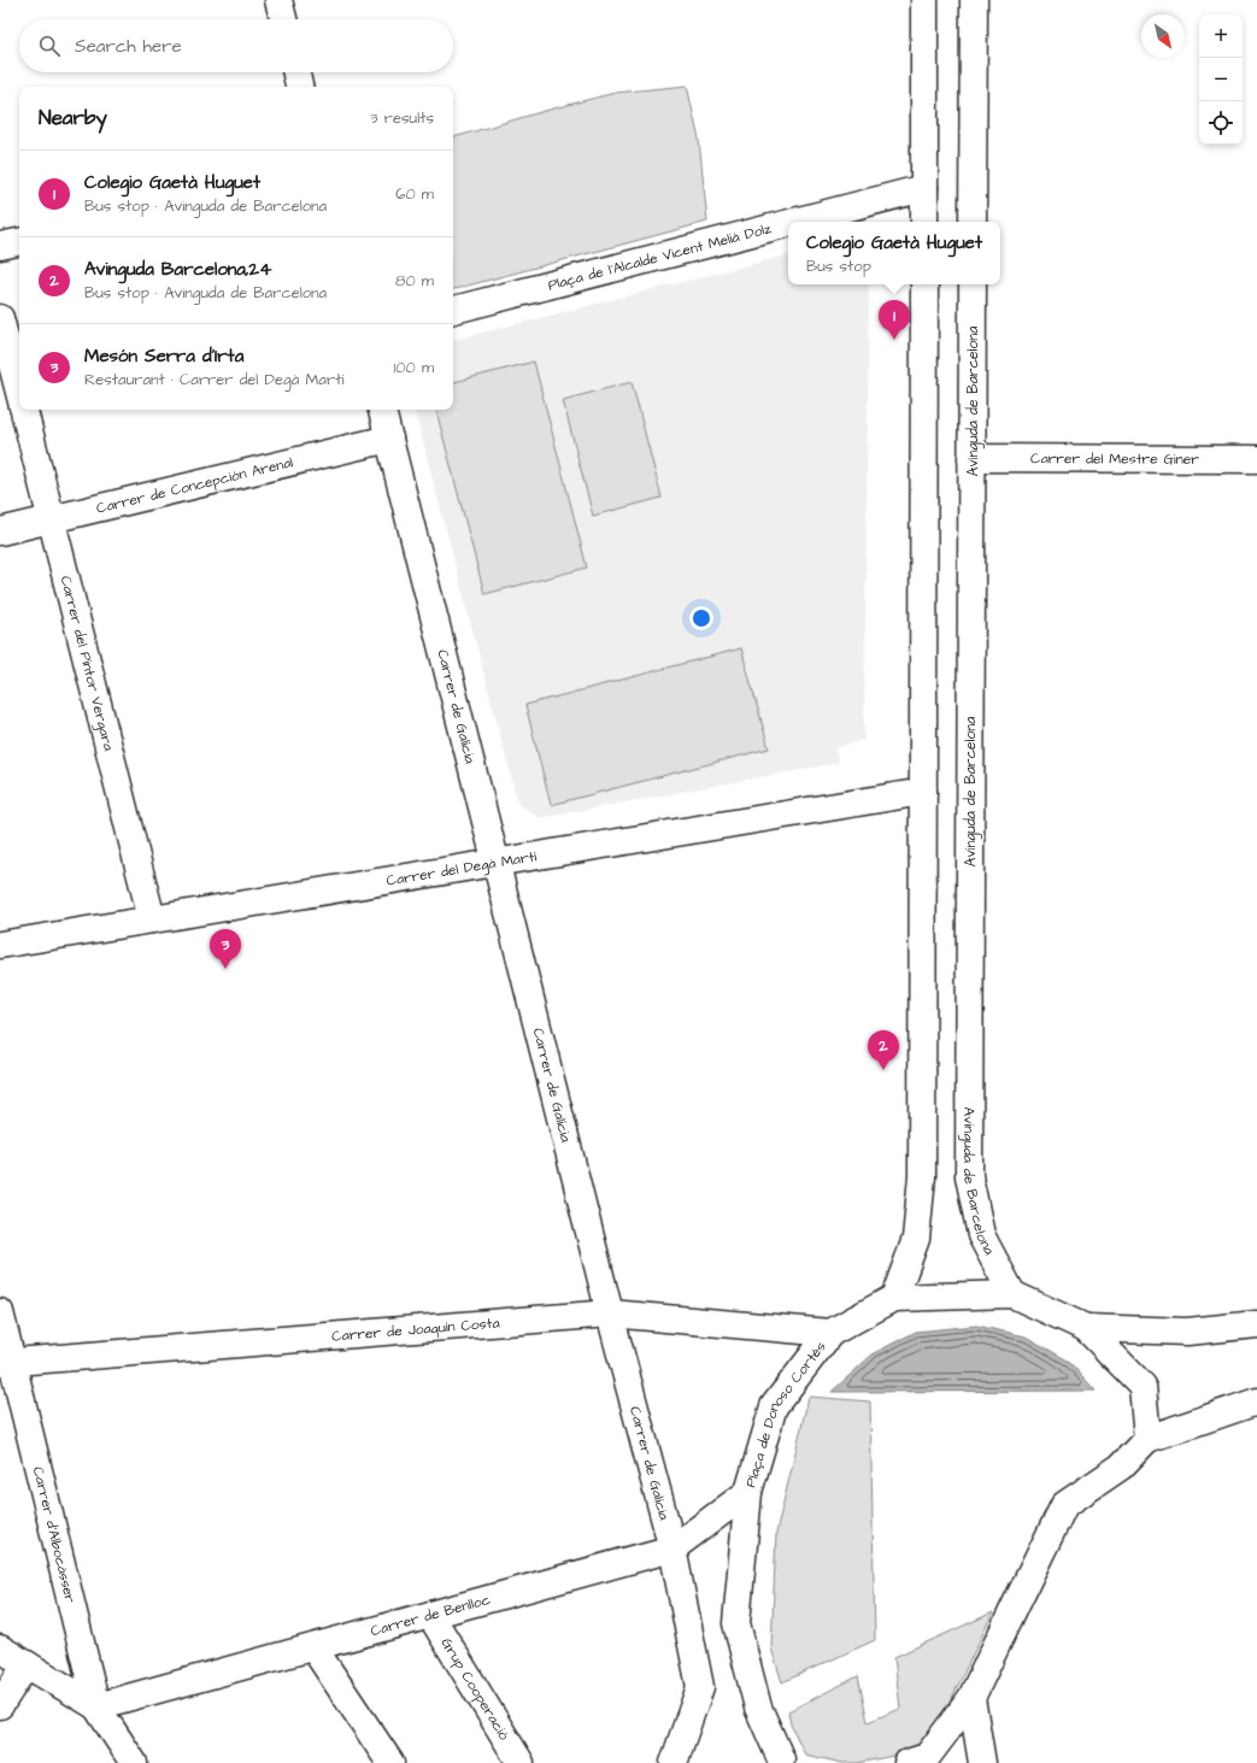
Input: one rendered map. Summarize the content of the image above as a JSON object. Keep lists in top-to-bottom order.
{
  "streets": {
    "street": [
      "Plaça de l'Alcalde Vicent Meliá Dolz",
      "Avinguda de Barcelona",
      "Carrer del Mestre Giner",
      "Carrer de Concepción Arenal",
      "Carrer del Pintor Vergara",
      "Carrer de Galícia",
      "Carrer del Degà Martí",
      "Carrer de Joaquín Costa",
      "Plaça de Donoso Cortés",
      "Carrer d'Albocàsser",
      "Carrer de Benlloc",
      "Grup Cooperació"
    ]
  },
  "crossings": [
    ["Avinguda de Barcelona", "Carrer del Mestre Giner"],
    ["Avinguda de Barcelona", "Plaça de Donoso Cortés"],
    ["Carrer de Concepción Arenal", "Carrer del Pintor Vergara"],
    ["Carrer de Concepción Arenal", "Carrer de Galícia"],
    ["Carrer del Pintor Vergara", "Carrer del Degà Martí"],
    ["Carrer de Galícia", "Carrer del Degà Martí"],
    ["Carrer de Galícia", "Carrer de Joaquín Costa"],
    ["Carrer de Galícia", "Carrer de Benlloc"],
    ["Carrer de Joaquín Costa", "Plaça de Donoso Cortés"],
    ["Carrer de Joaquín Costa", "Carrer d'Albocàsser"],
    ["Plaça de Donoso Cortés", "Carrer de Benlloc"],
    ["Carrer d'Albocàsser", "Carrer de Benlloc"],
    ["Carrer de Benlloc", "Grup Cooperació"]
  ],
  "north": "bottom right",
  "page": {
    "map_buttons": ["+", "−"],
    "search": "Search here",
    "heading": ["Nearby", "3 results"],
    "list": [
      {
        "mark": "1",
        "name": "Colegio Gaetà Huguet",
        "note": "Bus stop · Avinguda de Barcelona",
        "value": "60 m"
      },
      {
        "mark": "2",
        "name": "Avinguda Barcelona,24",
        "note": "Bus stop · Avinguda de Barcelona",
        "value": "80 m"
      },
      {
        "mark": "3",
        "name": "Mesón Serra d'Irta",
        "note": "Restaurant · Carrer del Degà Martí",
        "value": "100 m"
      }
    ],
    "popup": ["Colegio Gaetà Huguet", "Bus stop"],
    "pins": ["1", "3", "2"]
  }
}
